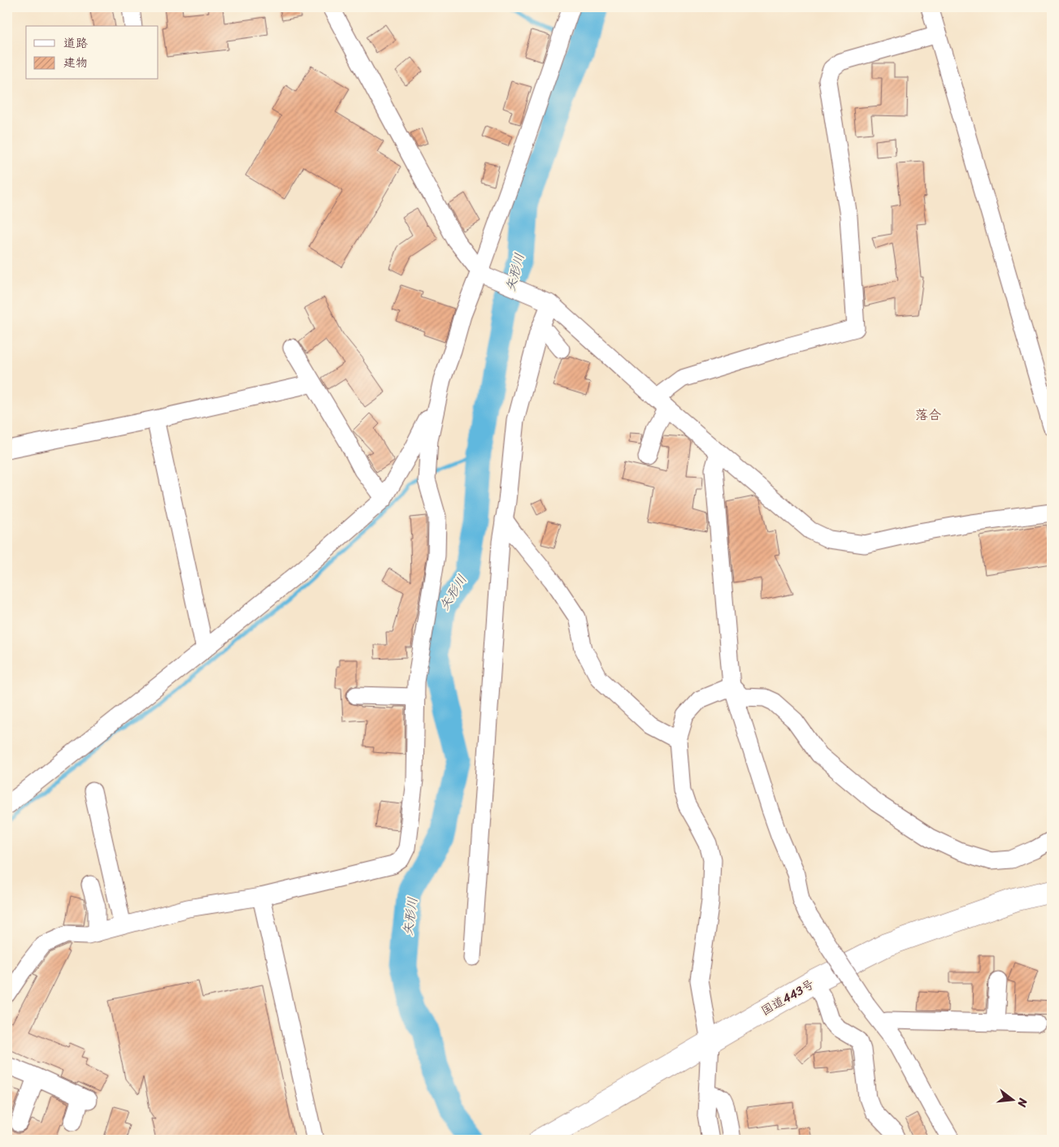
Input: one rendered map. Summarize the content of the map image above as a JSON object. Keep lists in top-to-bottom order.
{
  "streets": {
    "highway": ["国道443号"]
  },
  "districts": ["落合"],
  "water": ["矢形川"],
  "legend": ["道路", "建物"],
  "north": "right"
}
